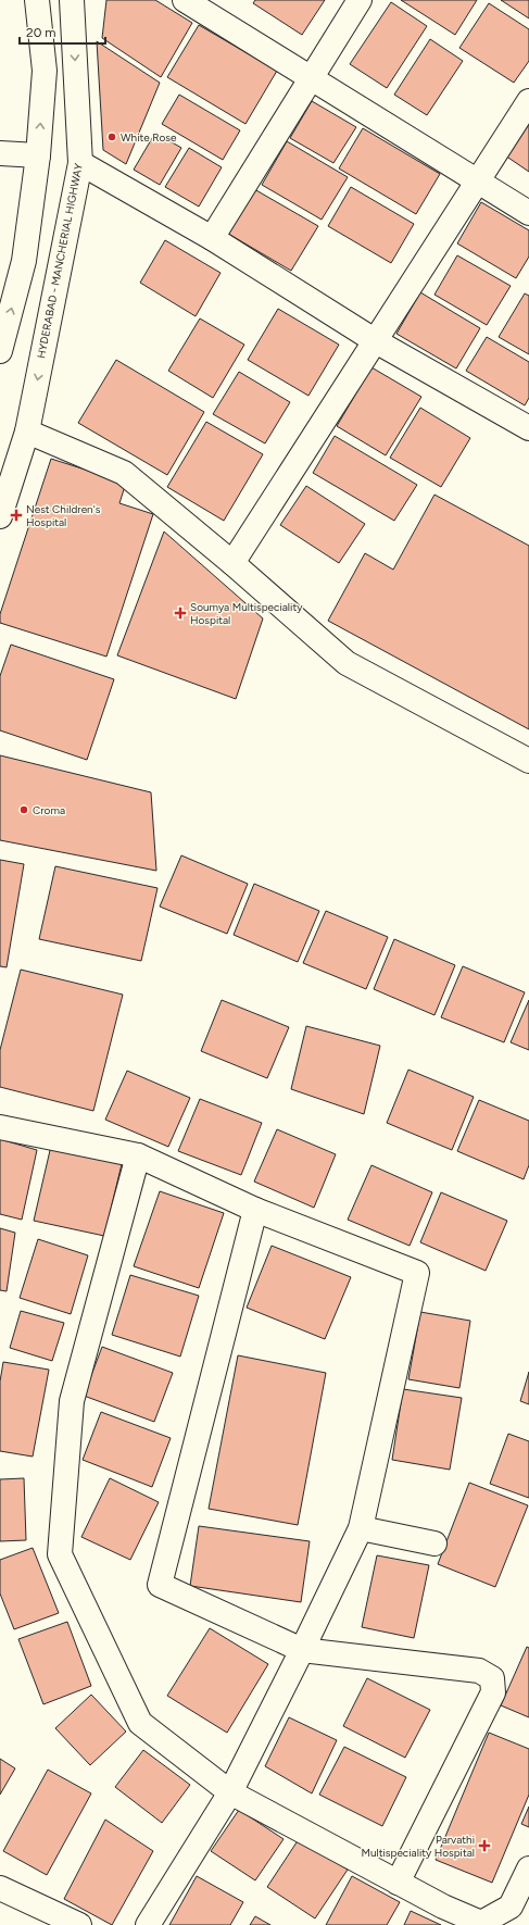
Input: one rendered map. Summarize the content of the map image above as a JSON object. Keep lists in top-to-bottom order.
{
  "streets": {
    "street": ["HYDERABAD - MANCHERIAL HIGHWAY"]
  },
  "places": {
    "other": ["White Rose", "Croma"],
    "health": ["Nest Children's Hospital", "Soumya Multispeciality Hospital", "Parvathi Multispeciality Hospital"]
  },
  "scale_bar": "20 m"
}
